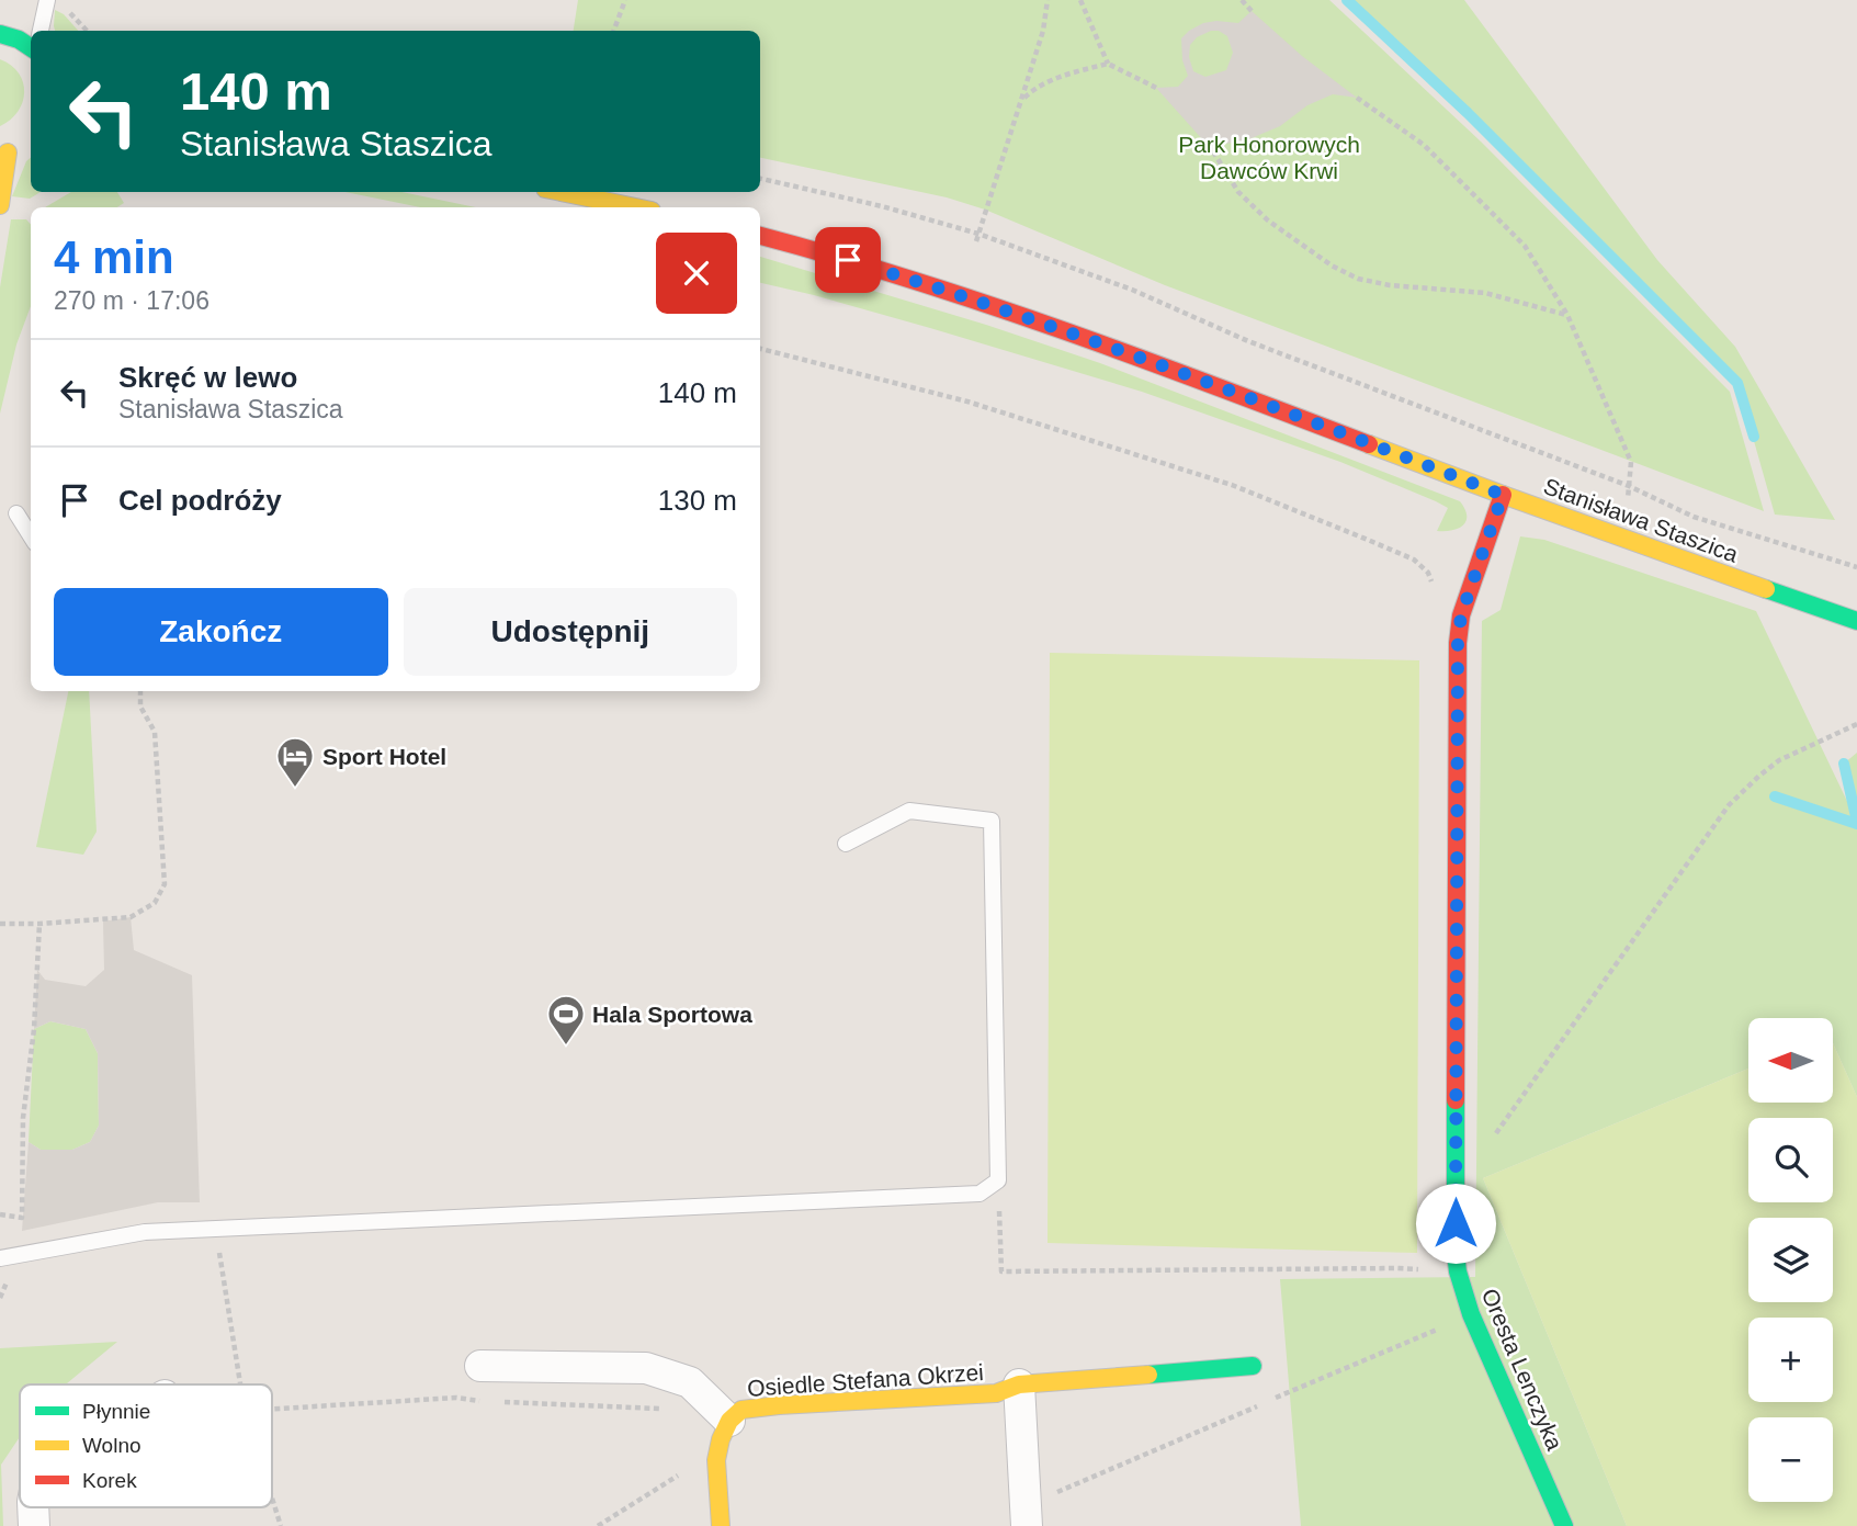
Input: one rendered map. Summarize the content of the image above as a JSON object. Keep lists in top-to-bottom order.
{
  "streets": {
    "street": ["Stanisława Staszica", "Oresta Lenczyka", "Osiedle Stefana Okrzei"]
  },
  "crossings": [
    ["Stanisława Staszica", "Oresta Lenczyka"]
  ],
  "parks": ["Park Honorowych Dawców Krwi"],
  "places": {
    "hotel": ["Sport Hotel"],
    "sports": ["Hala Sportowa"]
  },
  "legend": ["Płynnie", "Wolno", "Korek"],
  "north": "left",
  "page": {
    "turn": ["140 m", "Stanisława Staszica"],
    "heading": ["4 min", "270 m · 17:06"],
    "list": [
      {
        "name": "Skręć w lewo",
        "note": "Stanisława Staszica",
        "value": "140 m"
      },
      {
        "name": "Cel podróży",
        "value": "130 m"
      }
    ],
    "buttons": ["Zakończ", "Udostępnij"],
    "map_buttons": ["+", "−"]
  }
}
